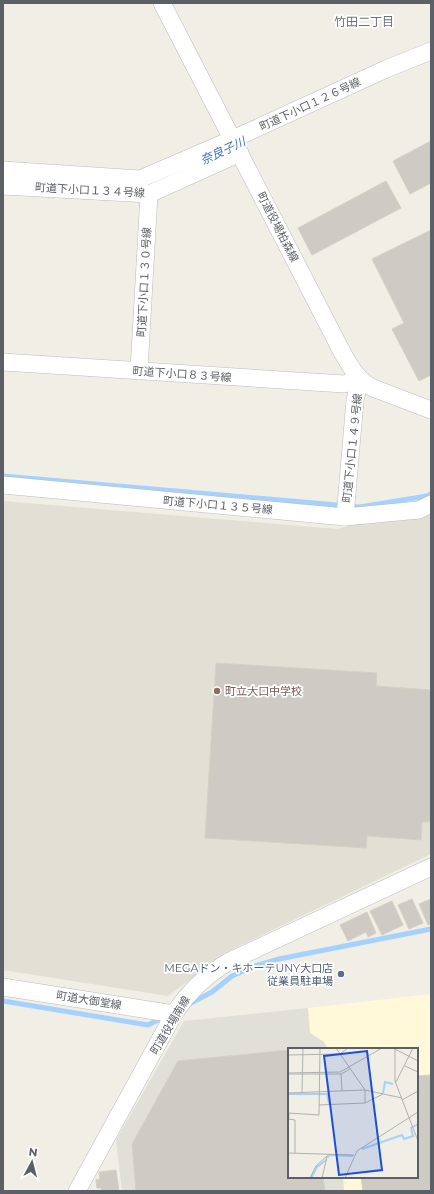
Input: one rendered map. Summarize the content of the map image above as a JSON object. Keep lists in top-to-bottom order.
{
  "streets": {
    "street": [
      "町道下小口１２６号線",
      "町道下小口１３４号線",
      "町道役場柏森線",
      "町道下小口１３０号線",
      "町道下小口８３号線",
      "町道下小口１４９号線",
      "町道下小口１３５号線",
      "町道大御堂線",
      "町道役場南線"
    ]
  },
  "crossings": [
    ["町道下小口１２６号線", "町道下小口１３４号線"],
    ["町道下小口１２６号線", "町道役場柏森線"],
    ["町道下小口１３４号線", "町道役場柏森線"],
    ["町道下小口１３４号線", "町道下小口１３０号線"],
    ["町道役場柏森線", "町道下小口８３号線"],
    ["町道役場柏森線", "町道下小口１４９号線"],
    ["町道下小口１３０号線", "町道下小口８３号線"],
    ["町道下小口８３号線", "町道下小口１４９号線"],
    ["町道下小口１４９号線", "町道下小口１３５号線"],
    ["町道大御堂線", "町道役場南線"]
  ],
  "districts": ["竹田二丁目"],
  "water": ["奈良子川"],
  "places": ["町立大口中学校", "MEGAドン・キホーテUNY大口店 従業員駐車場"],
  "north": "top"
}
